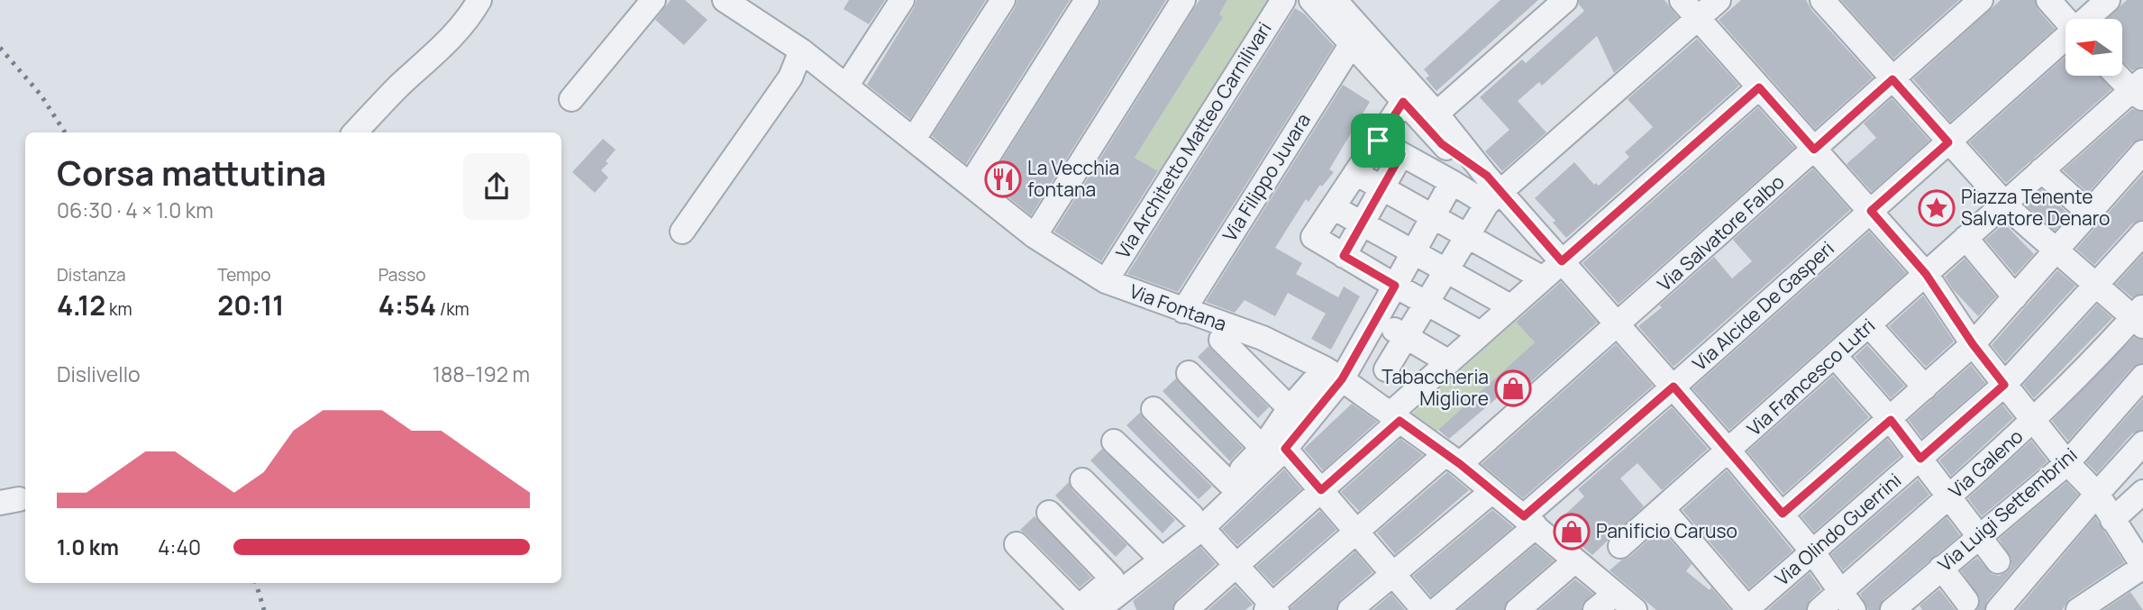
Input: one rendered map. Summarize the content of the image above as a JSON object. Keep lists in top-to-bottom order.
{
  "streets": {
    "street": [
      "Via Architetto Matteo Carnilivari",
      "Via Filippo Juvara",
      "Via Salvatore Falbo",
      "Via Alcide De Gasperi",
      "Via Fontana",
      "Via Francesco Lutri",
      "Via Galeno",
      "Via Luigi Settembrini",
      "Via Olindo Guerrini"
    ]
  },
  "crossings": [
    ["Via Architetto Matteo Carnilivari", "Via Fontana"],
    ["Via Filippo Juvara", "Via Fontana"],
    ["Via Salvatore Falbo", "Via Fontana"],
    ["Via Alcide De Gasperi", "Via Fontana"]
  ],
  "places": {
    "restaurant": ["La Vecchia fontana"],
    "place": ["Piazza Tenente Salvatore Denaro"],
    "shop": ["Tabaccheria Migliore", "Panificio Caruso"]
  },
  "north": "left",
  "page": {
    "heading": ["Corsa mattutina", "06:30 · 4 × 1.0 km"],
    "stats": [
      ["Distanza", "4.12 km"],
      ["Tempo", "20:11"],
      ["Passo", "4:54 /km"]
    ],
    "chart": ["Dislivello", "188–192 m"],
    "list": [
      {
        "name": "1.0 km",
        "note": "4:40"
      }
    ]
  }
}
